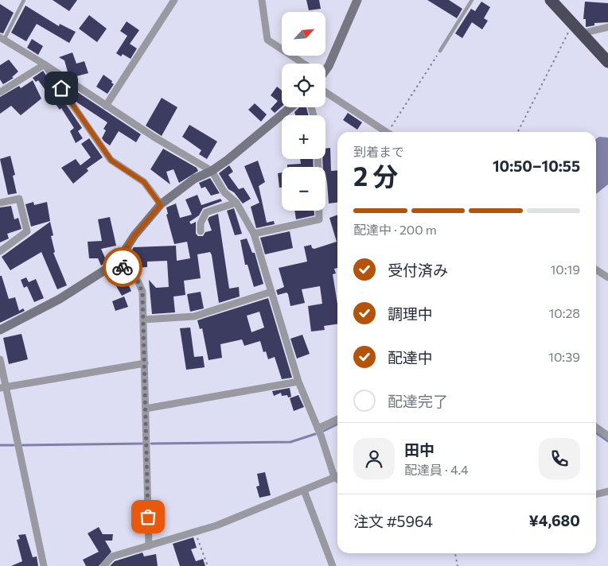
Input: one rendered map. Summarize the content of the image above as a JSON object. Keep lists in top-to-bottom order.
{
  "north": "top right",
  "page": {
    "map_buttons": ["+", "−"],
    "heading": ["2 分", "到着まで", "10:50–10:55"],
    "panel": [
      "田中",
      "配達員 · 4.4",
      "注文 #5964",
      "¥4,680"
    ],
    "bar": "配達中 · 200 m",
    "list": [
      ["受付済み", "10:19"],
      ["調理中", "10:28"],
      ["配達中", "10:39"],
      "配達完了"
    ]
  }
}
